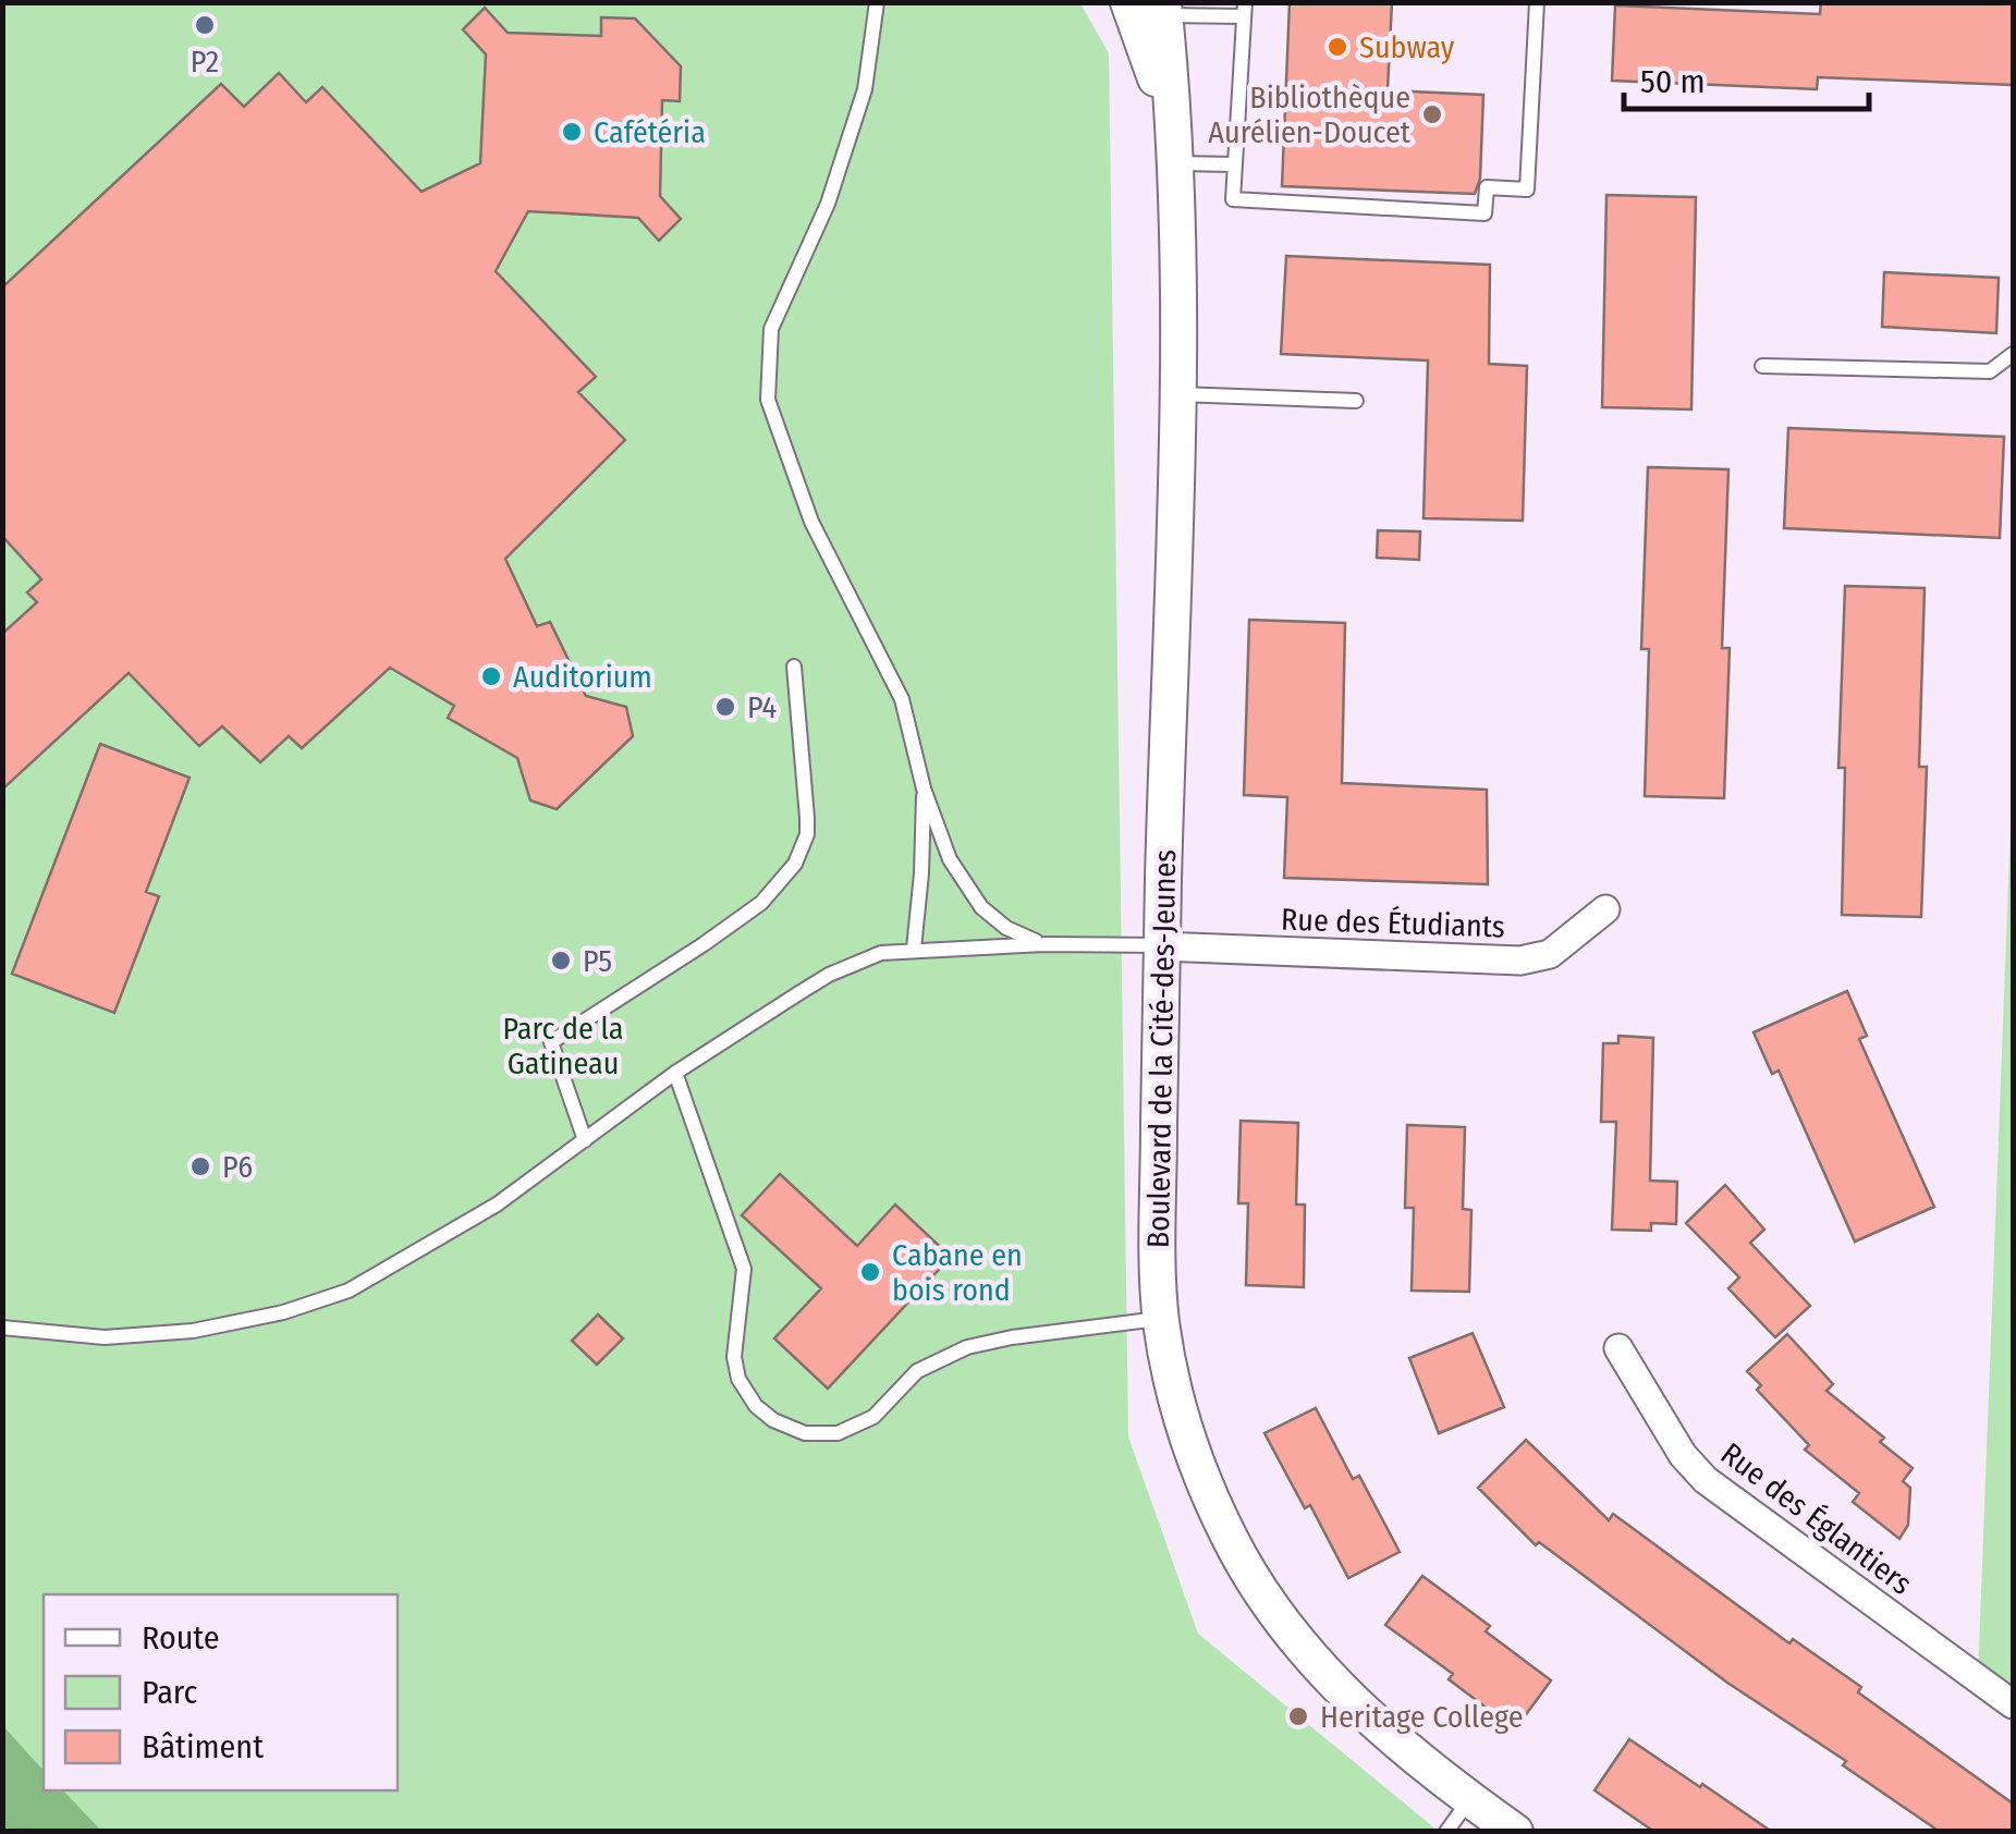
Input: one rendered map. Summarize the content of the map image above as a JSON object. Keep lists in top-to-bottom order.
{
  "streets": {
    "street": ["Rue des Étudiants", "Boulevard de la Cité-des-Jeunes", "Rue des Églantiers"]
  },
  "crossings": [
    ["Rue des Étudiants", "Boulevard de la Cité-des-Jeunes"]
  ],
  "parks": ["Parc de la Gatineau"],
  "places": [
    "P2",
    "Subway",
    "Bibliothèque Aurélien-Doucet",
    "Cafétéria",
    "Auditorium",
    "P4",
    "P5",
    "P6",
    "Cabane en bois rond",
    "Heritage College"
  ],
  "legend": ["Route", "Parc", "Bâtiment"],
  "scale_bar": "50 m"
}
